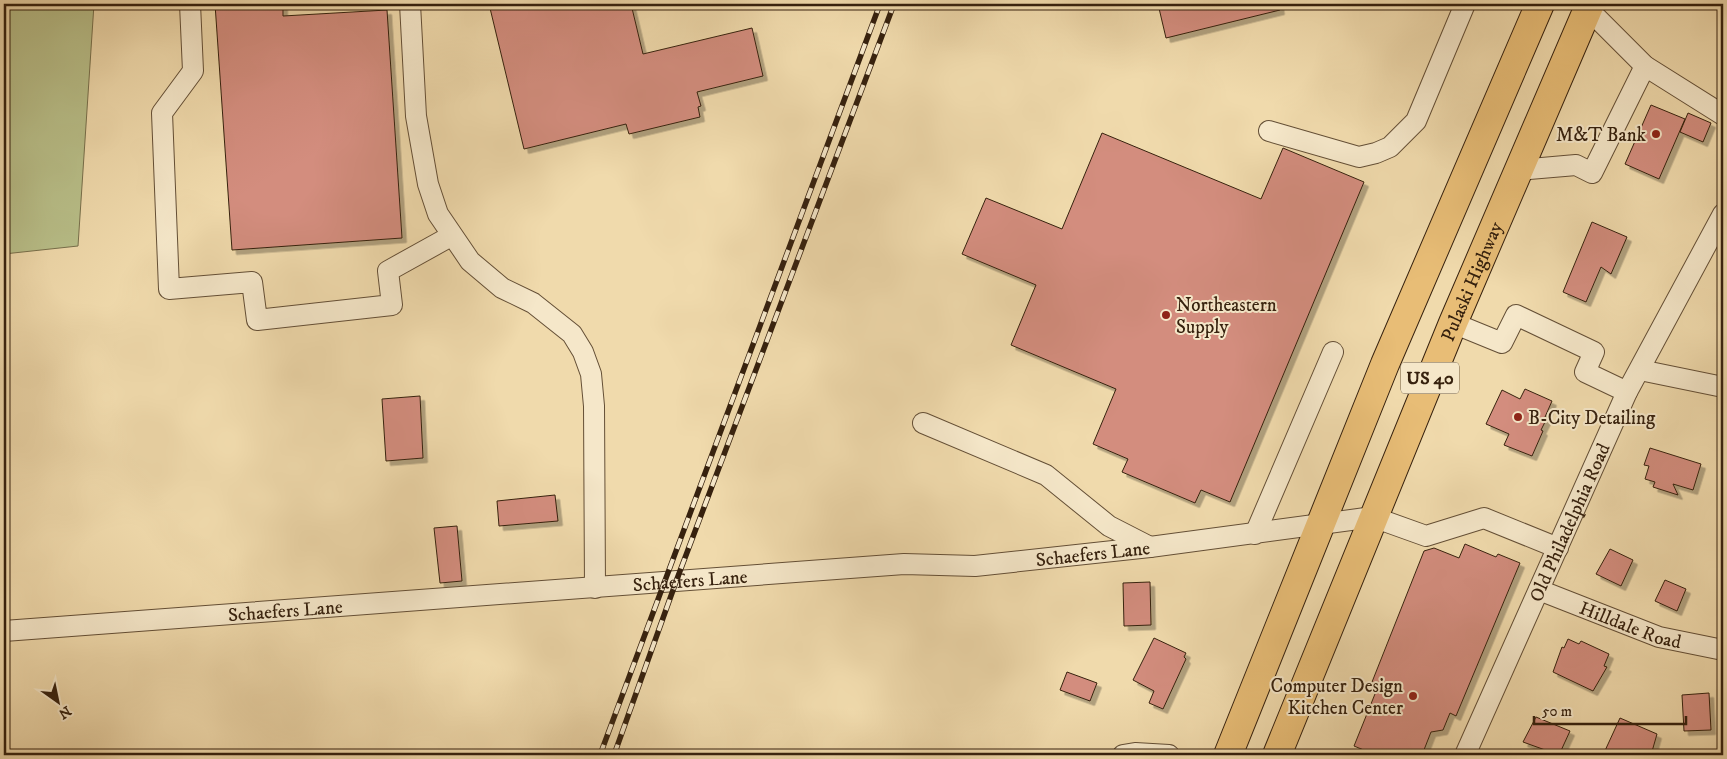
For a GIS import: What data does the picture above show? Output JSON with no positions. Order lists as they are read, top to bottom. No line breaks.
{"streets":{"highway":["Pulaski Highway","US 40"],"street":["Old Philadelphia Road","Schaefers Lane","Hilldale Road"]},"crossings":[["Pulaski Highway","Schaefers Lane"],["US 40","Schaefers Lane"],["Old Philadelphia Road","Hilldale Road"]],"places":["M&T Bank","Northeastern Supply","B-City Detailing","Computer Design Kitchen Center"],"scale_bar":"50 m","north":"bottom right"}
